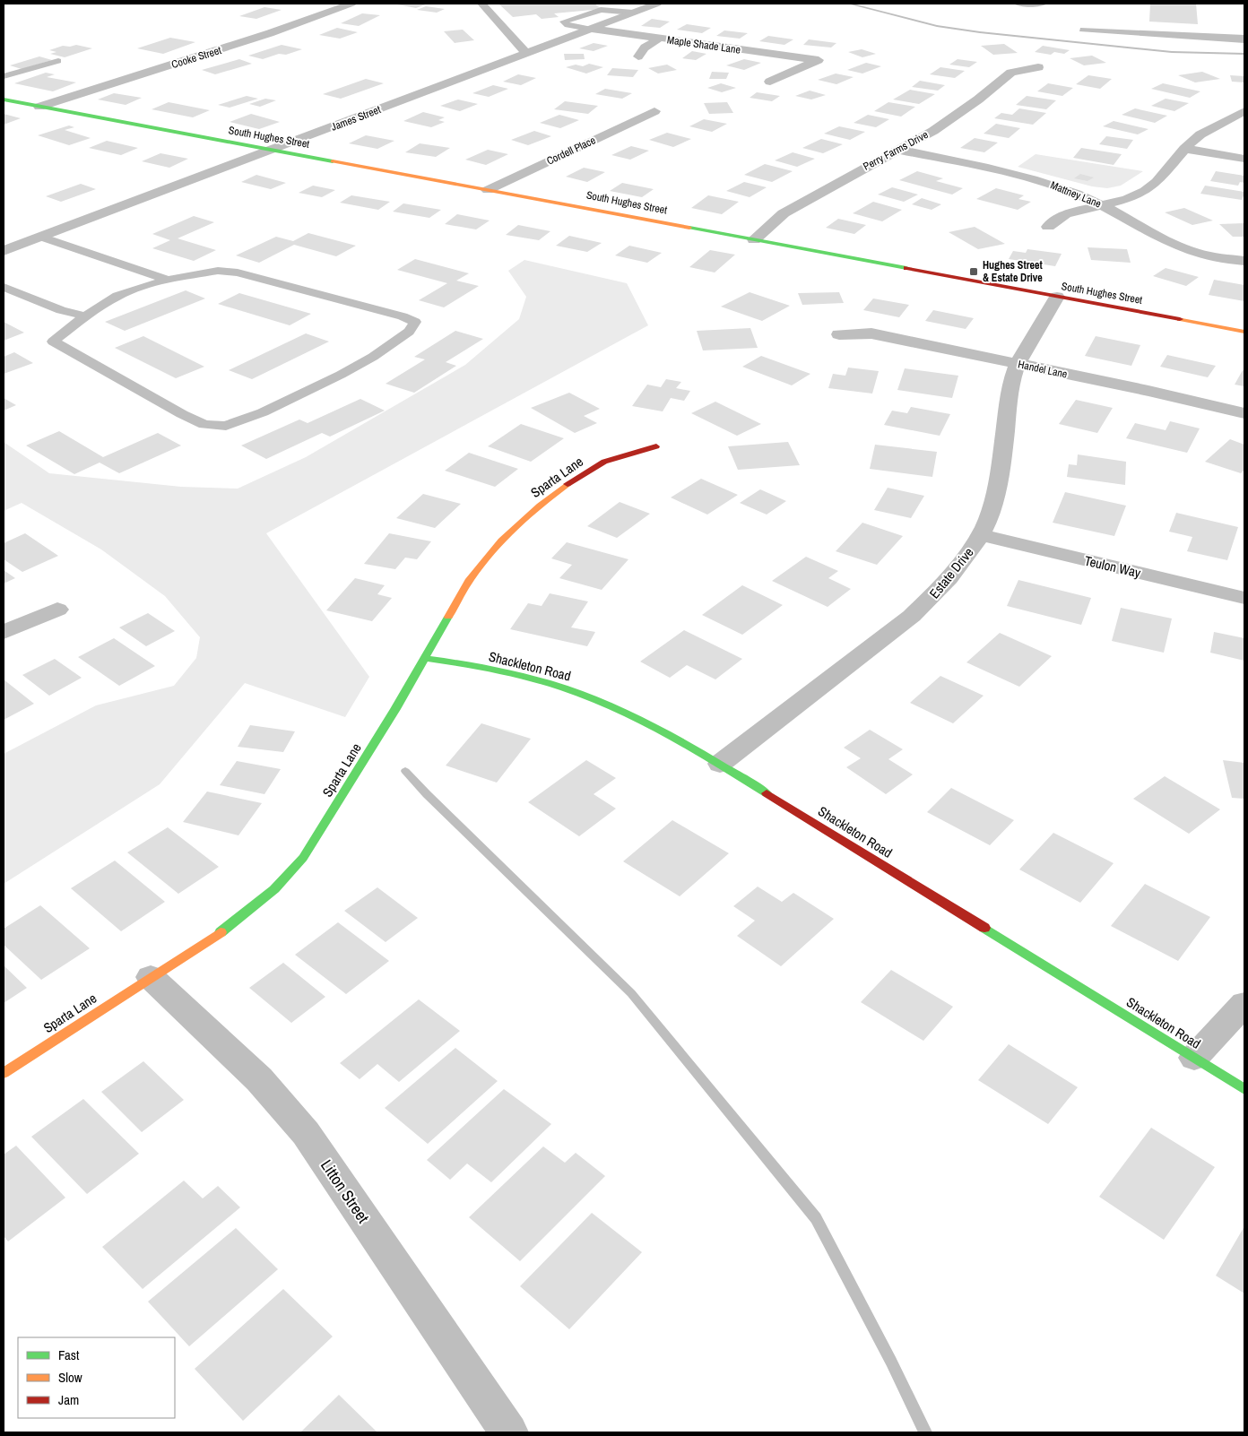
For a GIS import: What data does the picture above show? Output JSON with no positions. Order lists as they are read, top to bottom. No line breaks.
{"streets":{"street":["Maple Shade Lane","Cooke Street","James Street","South Hughes Street","Cordell Place","Perry Farms Drive","Mattney Lane","Handel Lane","Sparta Lane","Teulon Way","Estate Drive","Shackleton Road","Litton Street"]},"crossings":[["Maple Shade Lane","James Street"],["Cooke Street","South Hughes Street"],["James Street","South Hughes Street"],["South Hughes Street","Cordell Place"],["South Hughes Street","Perry Farms Drive"],["South Hughes Street","Estate Drive"],["Perry Farms Drive","Mattney Lane"],["Handel Lane","Estate Drive"],["Sparta Lane","Shackleton Road"],["Sparta Lane","Litton Street"],["Teulon Way","Estate Drive"],["Estate Drive","Shackleton Road"]],"places":{"transit":["Hughes Street & Estate Drive"]},"legend":["Fast","Slow","Jam"]}
